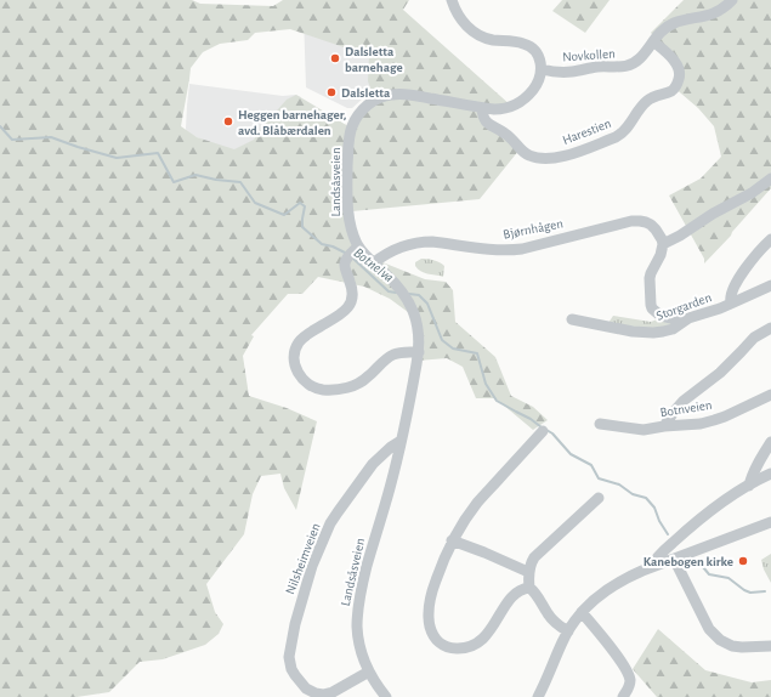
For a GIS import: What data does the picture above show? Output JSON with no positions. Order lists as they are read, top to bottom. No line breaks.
{"streets":{"street":["Novkollen","Harestien","Landsåsveien","Bjørnhågen","Storgarden","Botnveien","Nilsheimveien"]},"crossings":[["Novkollen","Harestien"],["Novkollen","Landsåsveien"],["Harestien","Landsåsveien"],["Landsåsveien","Bjørnhågen"],["Landsåsveien","Nilsheimveien"]],"water":["Botnelva"],"places":["Dalsletta barnehage","Dalsletta","Heggen barnehager, avd. Blåbærdalen","Kanebogen kirke"]}
